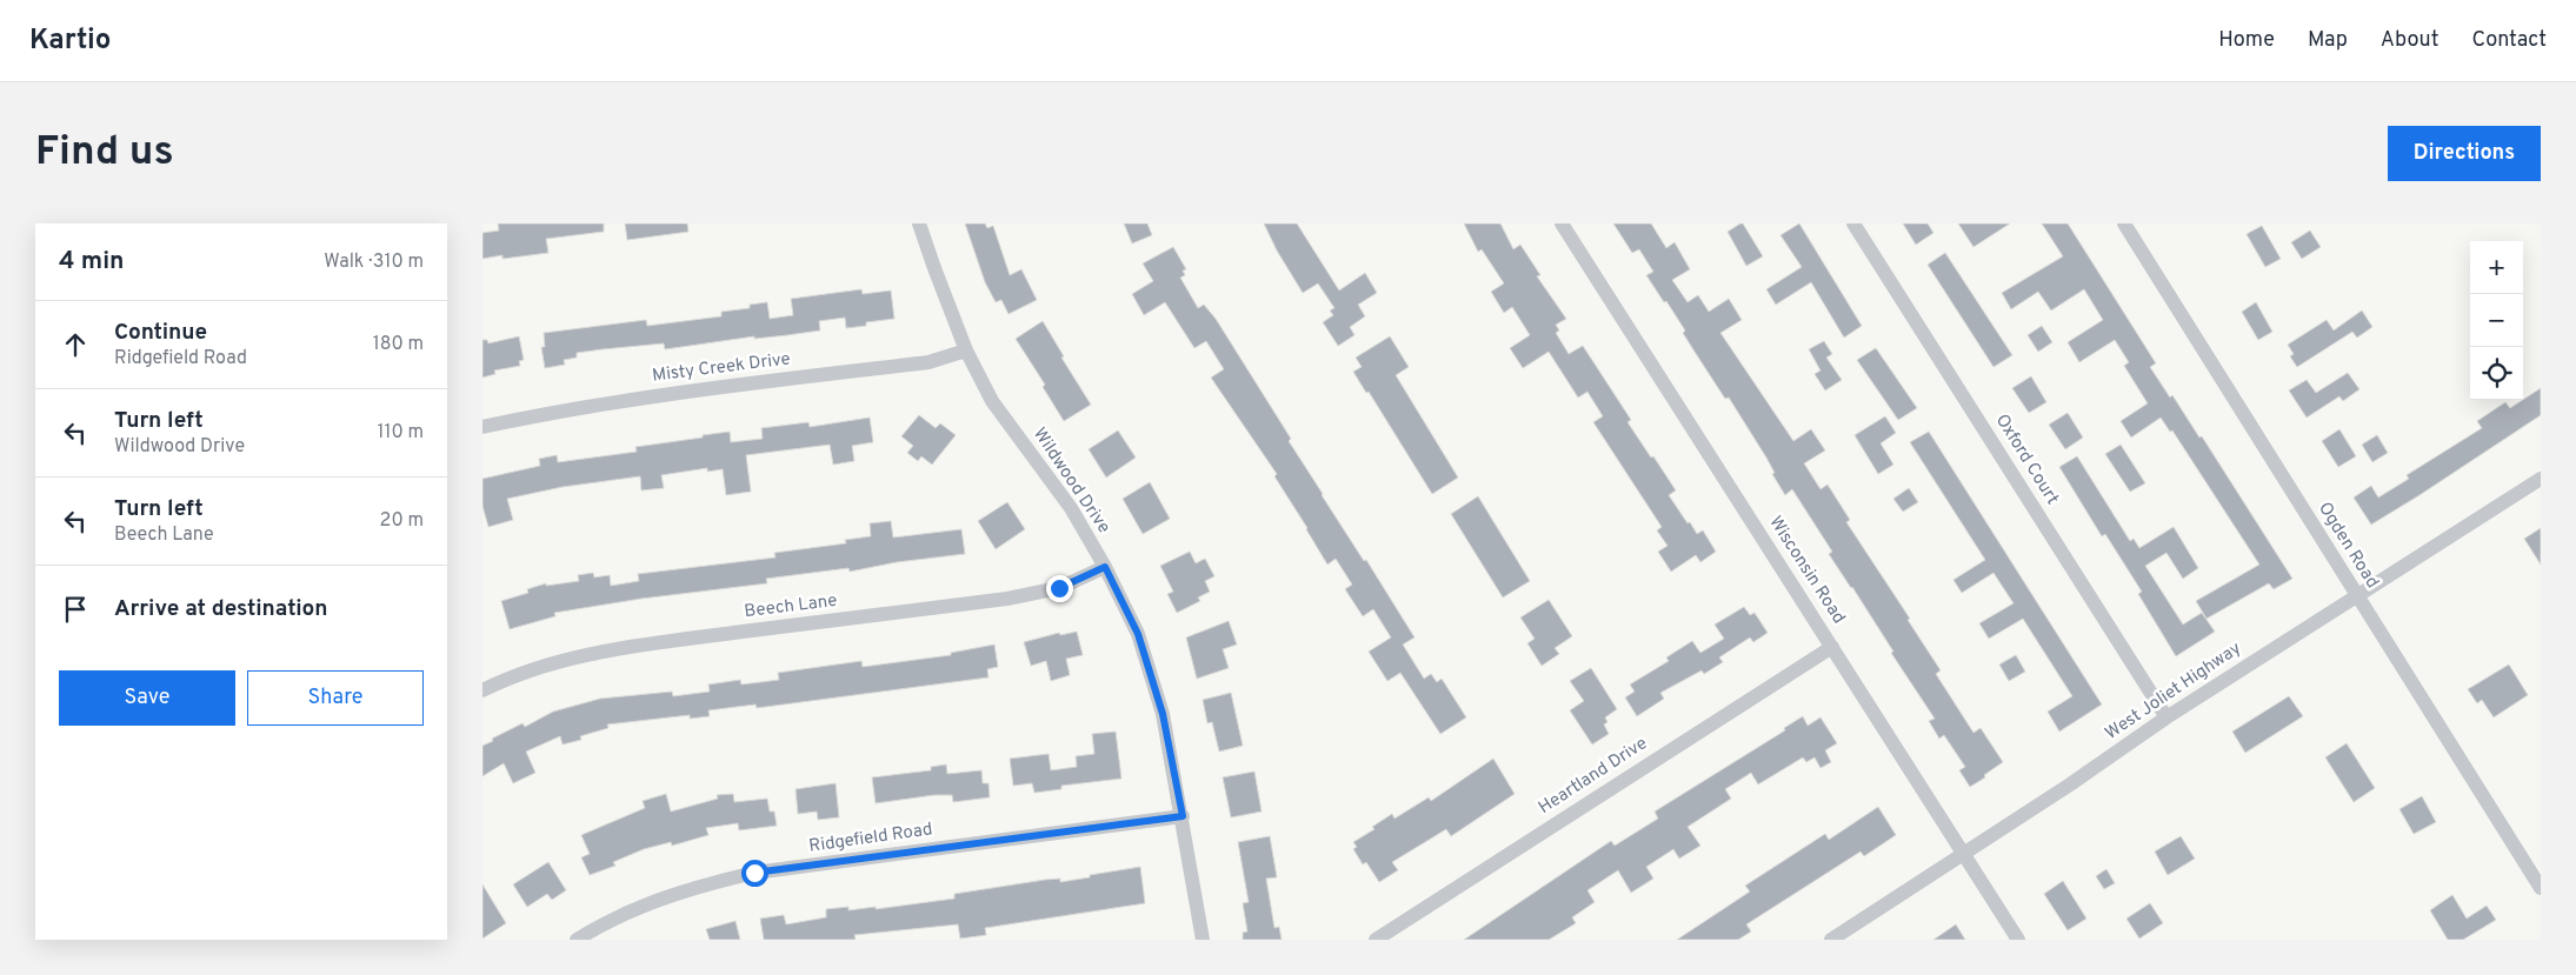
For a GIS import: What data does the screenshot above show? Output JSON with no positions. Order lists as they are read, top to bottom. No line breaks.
{"streets":{"street":["Misty Creek Drive","Oxford Court","Wildwood Drive","Ogden Road","Wisconsin Road","Beech Lane","West Joliet Highway","Heartland Drive","Ridgefield Road"]},"crossings":[["Misty Creek Drive","Wildwood Drive"],["Oxford Court","West Joliet Highway"],["Wildwood Drive","Beech Lane"],["Wildwood Drive","Ridgefield Road"],["Ogden Road","West Joliet Highway"],["Wisconsin Road","West Joliet Highway"],["Wisconsin Road","Heartland Drive"]],"page":{"header":"Kartio","nav":["Home","Map","About","Contact"],"buttons":["Directions",["Save","Share"]],"title":"Find us","heading":["4 min","Walk · 310 m"],"map_buttons":["+","−"],"list":[["Continue","Ridgefield Road","180 m"],["Turn left","Wildwood Drive","110 m"],["Turn left","Beech Lane","20 m"],"Arrive at destination"]}}
